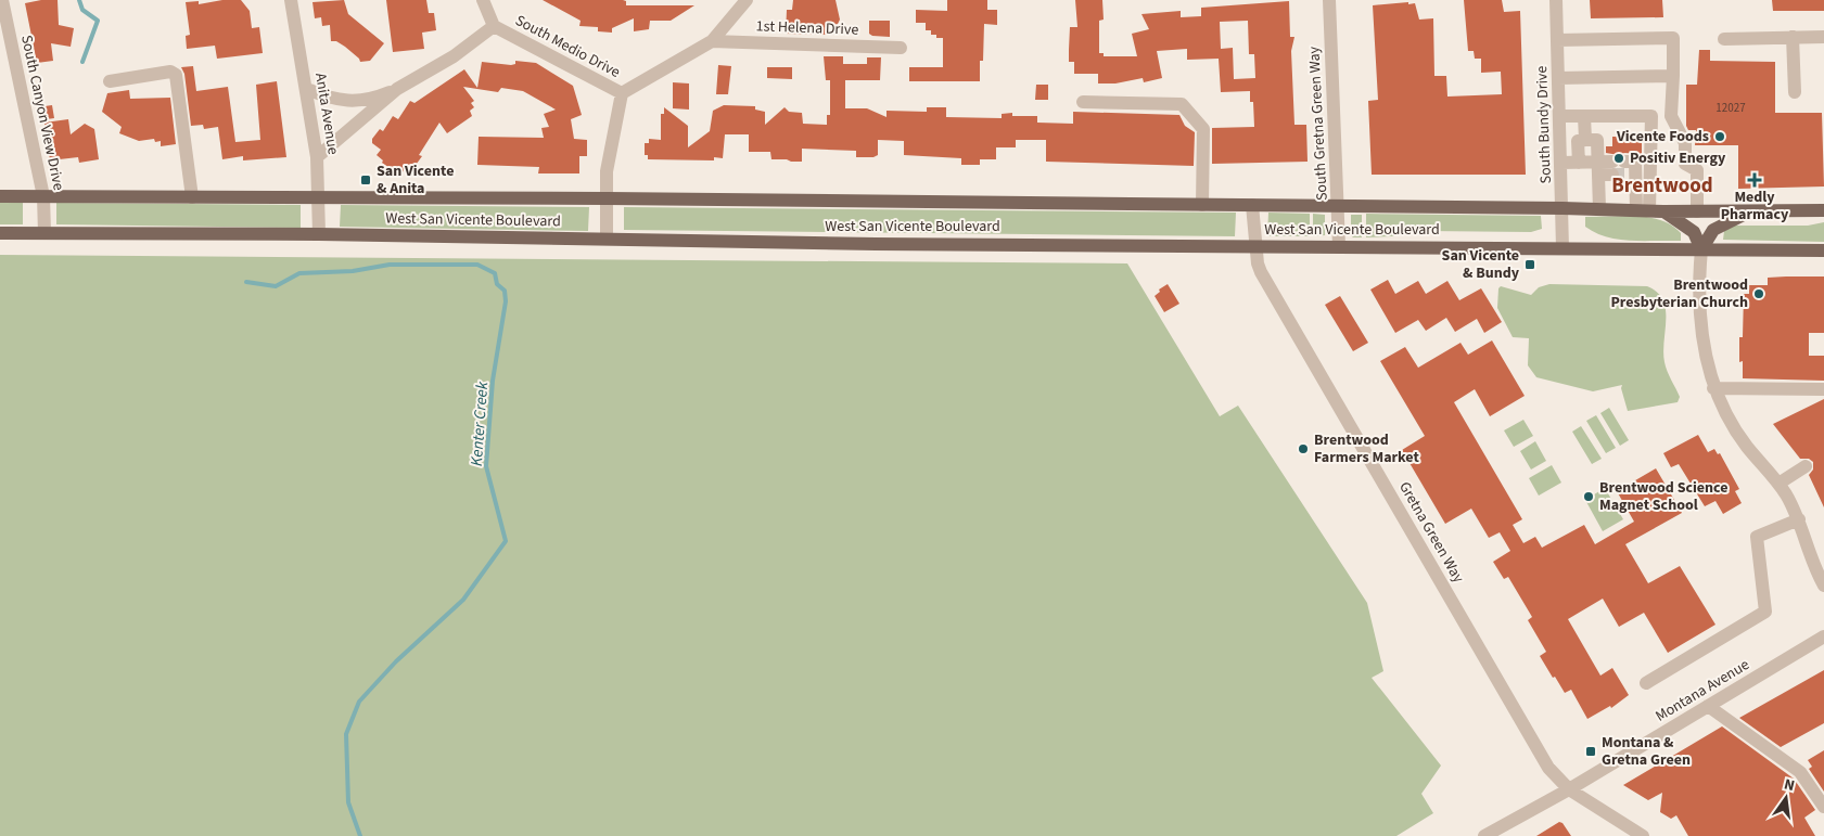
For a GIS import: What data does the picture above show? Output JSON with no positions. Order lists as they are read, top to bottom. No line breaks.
{"streets":{"main road":["West San Vicente Boulevard"],"street":["1st Helena Drive","South Medio Drive","South Canyon View Drive","Anita Avenue","South Gretna Green Way","South Bundy Drive","Gretna Green Way","Montana Avenue"]},"crossings":[["South Canyon View Drive","West San Vicente Boulevard"],["Anita Avenue","West San Vicente Boulevard"],["South Gretna Green Way","West San Vicente Boulevard"],["South Bundy Drive","West San Vicente Boulevard"],["West San Vicente Boulevard","Gretna Green Way"],["Gretna Green Way","Montana Avenue"]],"districts":["Brentwood"],"water":["Kenter Creek"],"places":{"other":["Vicente Foods","Positiv Energy","Brentwood Presbyterian Church","Brentwood Farmers Market","Brentwood Science Magnet School"],"transit":["San Vicente & Anita","San Vicente & Bundy","Montana & Gretna Green"],"health":["Medly Pharmacy"]},"house_numbers":["12027"],"north":"top"}
